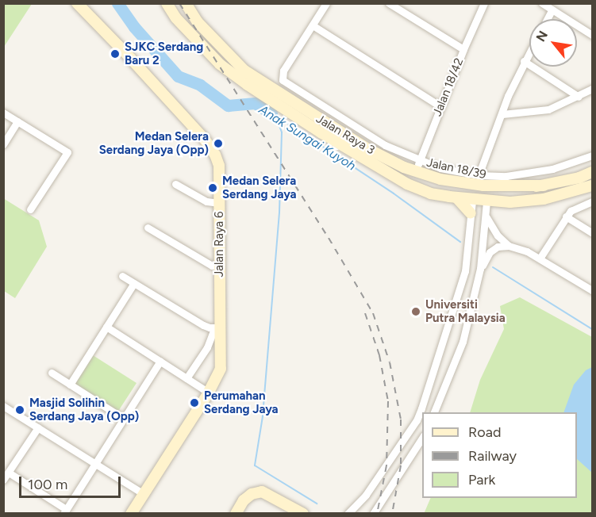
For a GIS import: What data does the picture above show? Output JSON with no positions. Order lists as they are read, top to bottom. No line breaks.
{"streets":{"street":["Jalan 18/42","Jalan Raya 3","Jalan 18/39","Jalan Raya 6"]},"crossings":[["Jalan 18/42","Jalan Raya 3"],["Jalan 18/42","Jalan 18/39"]],"water":["Anak Sungai Kuyoh"],"places":["SJKC Serdang Baru 2","Medan Selera Serdang Jaya (Opp)","Medan Selera Serdang Jaya","Universiti Putra Malaysia","Perumahan Serdang Jaya","Masjid Solihin Serdang Jaya (Opp)"],"legend":["Road","Railway","Park"],"scale_bar":"100 m","north":"top left"}
